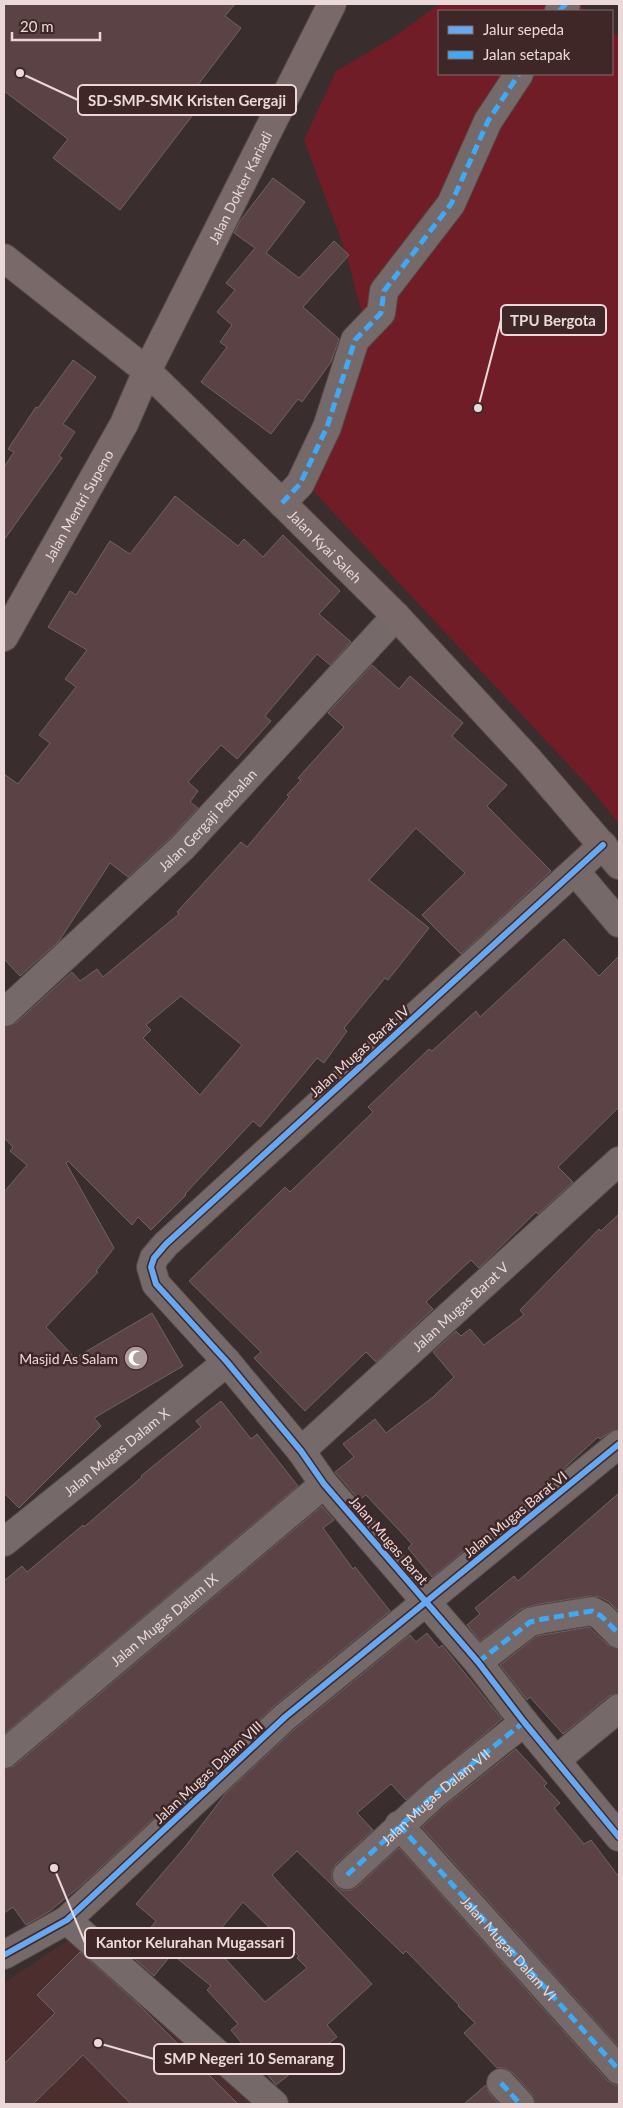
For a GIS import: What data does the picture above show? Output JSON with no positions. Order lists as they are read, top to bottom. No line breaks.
{"streets":{"main road":["Jalan Dokter Kariadi","Jalan Mentri Supeno","Jalan Kyai Saleh"],"street":["Jalan Gergaji Perbalan","Jalan Mugas Barat IV","Jalan Mugas Barat V","Jalan Mugas Dalam X","Jalan Mugas Barat VI","Jalan Mugas Barat","Jalan Mugas Dalam IX","Jalan Mugas Dalam VIII","Jalan Mugas Dalam VII","Jalan Mugas Dalam VI"]},"crossings":[["Jalan Dokter Kariadi","Jalan Mentri Supeno"],["Jalan Dokter Kariadi","Jalan Kyai Saleh"],["Jalan Mentri Supeno","Jalan Kyai Saleh"],["Jalan Kyai Saleh","Jalan Gergaji Perbalan"],["Jalan Kyai Saleh","Jalan Mugas Barat IV"],["Jalan Mugas Barat IV","Jalan Mugas Barat"],["Jalan Mugas Barat V","Jalan Mugas Barat"],["Jalan Mugas Dalam X","Jalan Mugas Barat"],["Jalan Mugas Barat VI","Jalan Mugas Barat"],["Jalan Mugas Barat VI","Jalan Mugas Dalam VIII"],["Jalan Mugas Barat","Jalan Mugas Dalam IX"],["Jalan Mugas Barat","Jalan Mugas Dalam VIII"],["Jalan Mugas Barat","Jalan Mugas Dalam VII"],["Jalan Mugas Dalam VII","Jalan Mugas Dalam VI"]],"places":{"other":["SD-SMP-SMK Kristen Gergaji","TPU Bergota","Kantor Kelurahan Mugassari","SMP Negeri 10 Semarang"],"mosque":["Masjid As Salam"]},"legend":["Jalur sepeda","Jalan setapak"],"scale_bar":"20 m"}
